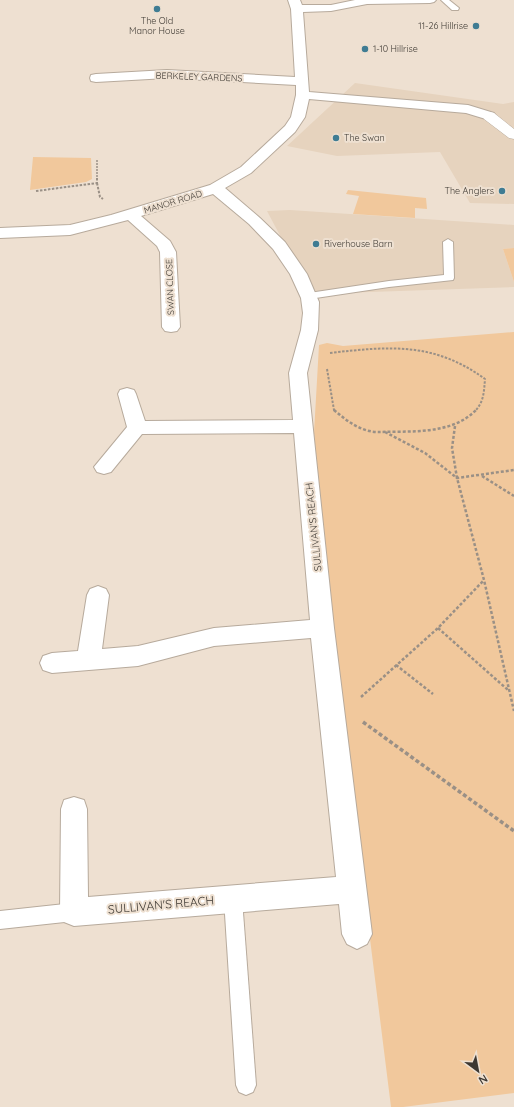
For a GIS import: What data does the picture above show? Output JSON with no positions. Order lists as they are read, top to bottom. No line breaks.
{"streets":{"street":["BERKELEY GARDENS","MANOR ROAD","SWAN CLOSE","SULLIVAN'S REACH"]},"crossings":[["BERKELEY GARDENS","MANOR ROAD"],["MANOR ROAD","SWAN CLOSE"],["MANOR ROAD","SULLIVAN'S REACH"]],"places":["The Old Manor House","11-26 Hillrise","1-10 Hillrise","The Swan","The Anglers","Riverhouse Barn"],"north":"bottom right"}
